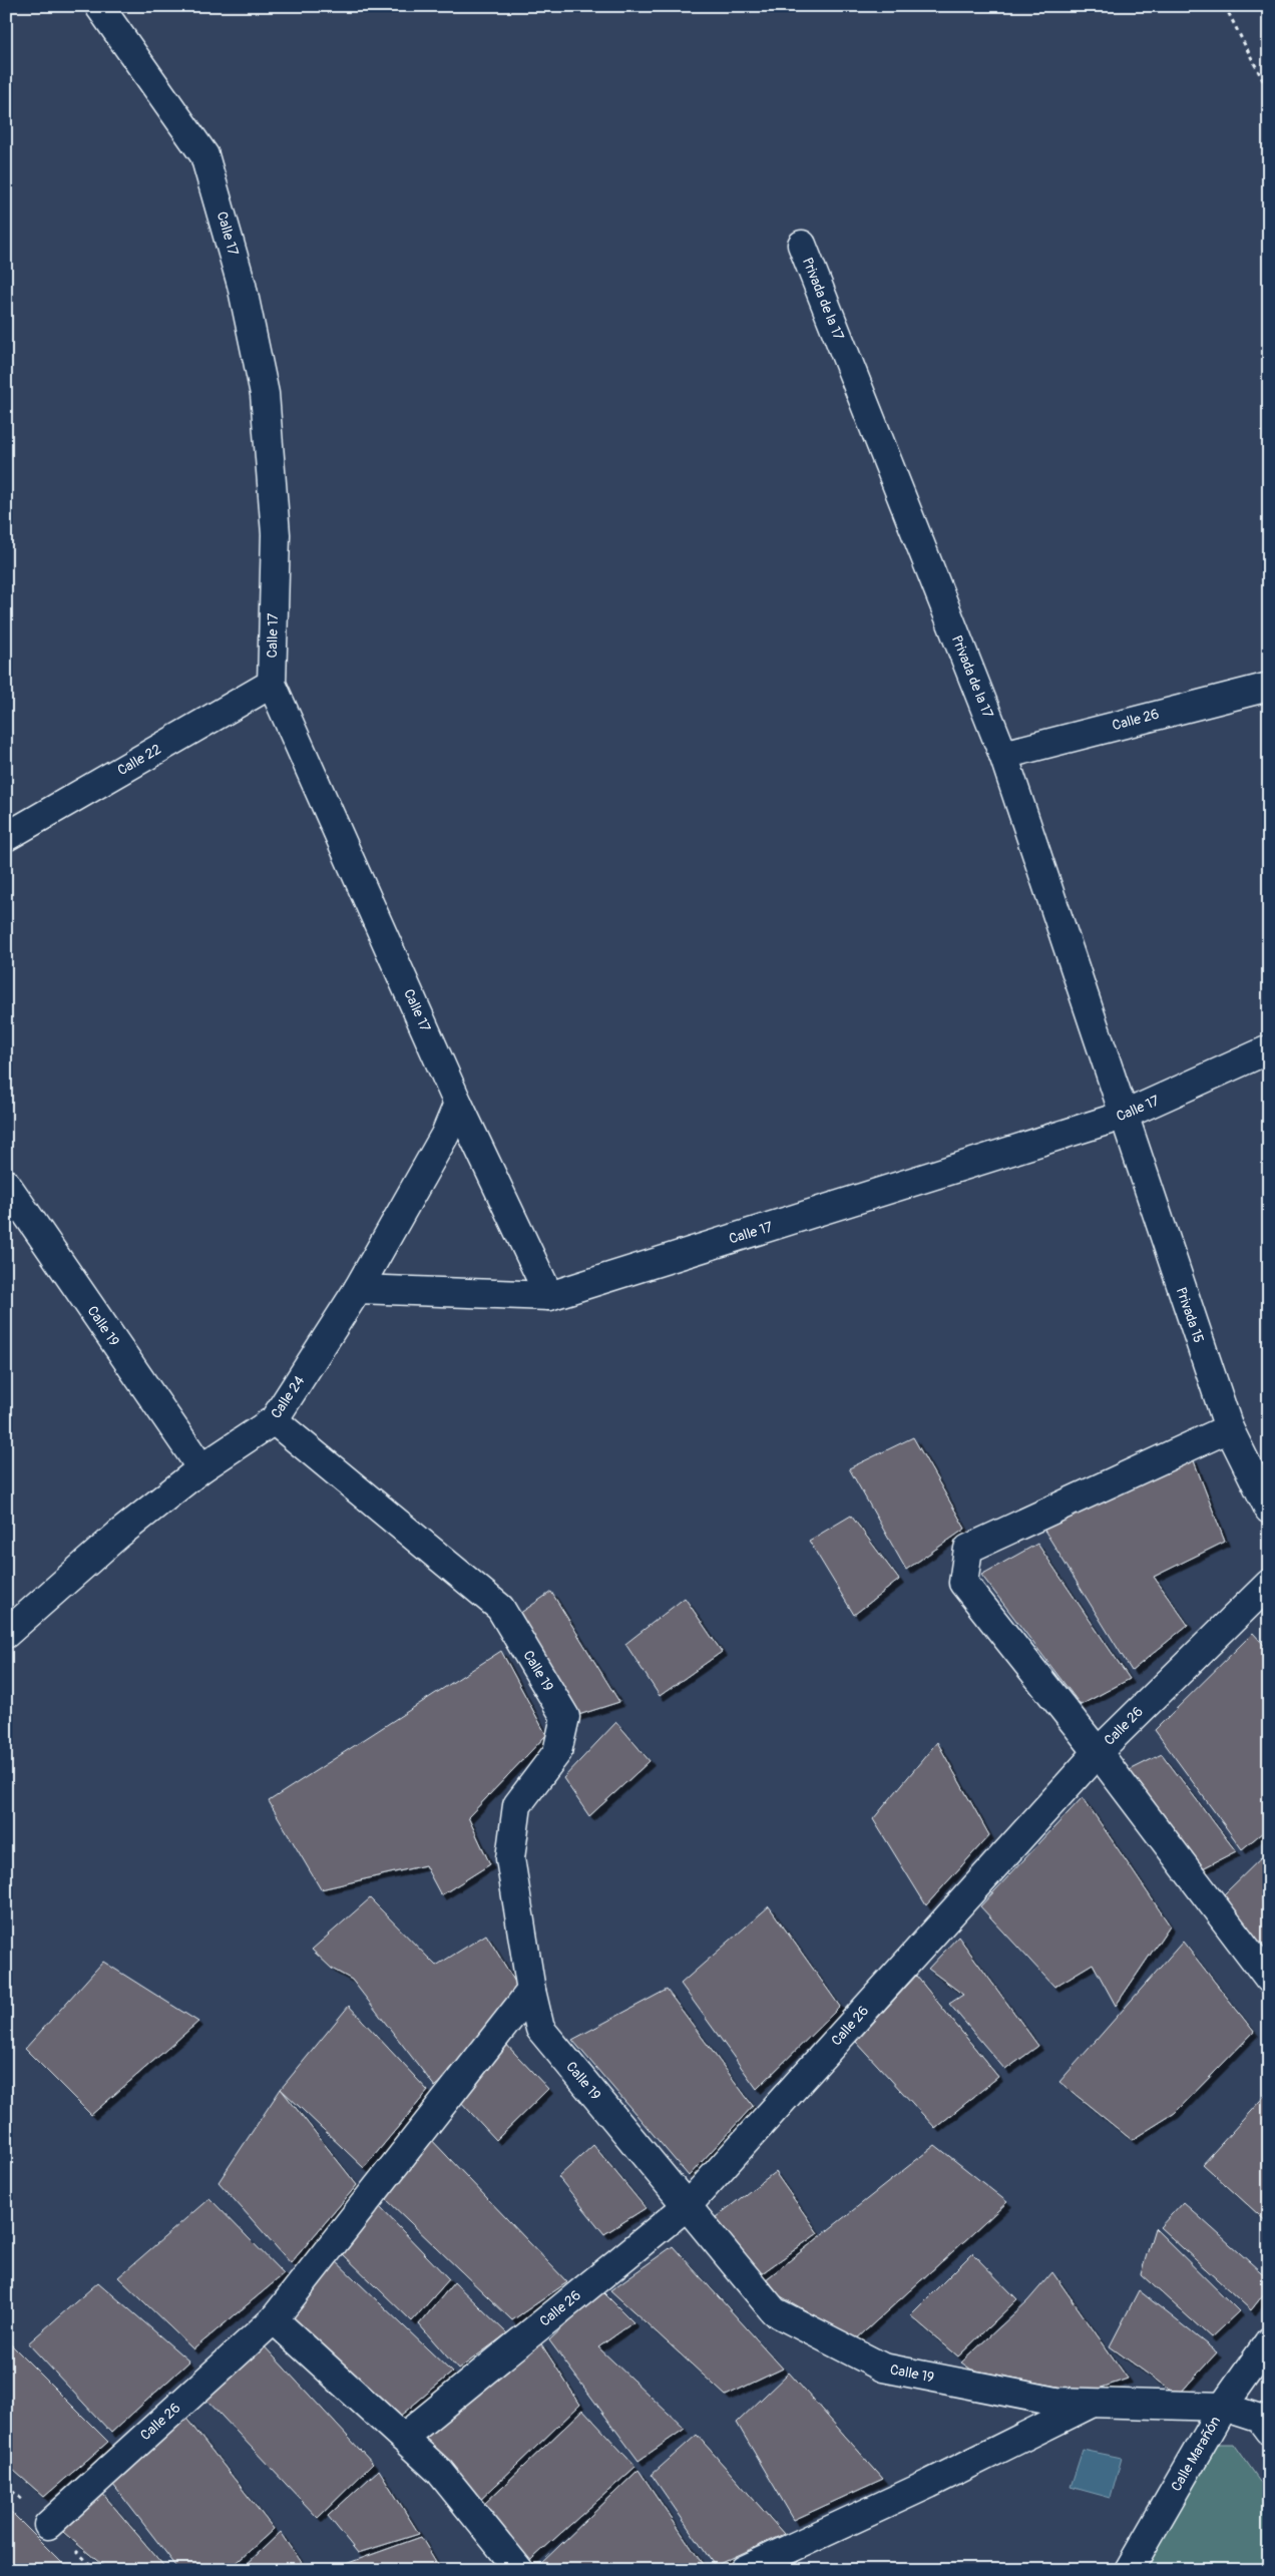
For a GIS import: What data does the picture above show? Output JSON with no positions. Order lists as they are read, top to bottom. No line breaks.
{"streets":{"street":["Calle 17","Privada de la 17","Calle 26","Calle 22","Privada 15","Calle 19","Calle 24","Calle Marañón"]},"crossings":[["Calle 17","Privada de la 17"],["Calle 17","Calle 22"],["Calle 17","Privada 15"],["Calle 17","Calle 24"],["Privada de la 17","Calle 26"],["Privada de la 17","Privada 15"],["Calle 26","Calle 19"],["Calle 19","Calle 24"],["Calle 19","Calle Marañón"]]}
